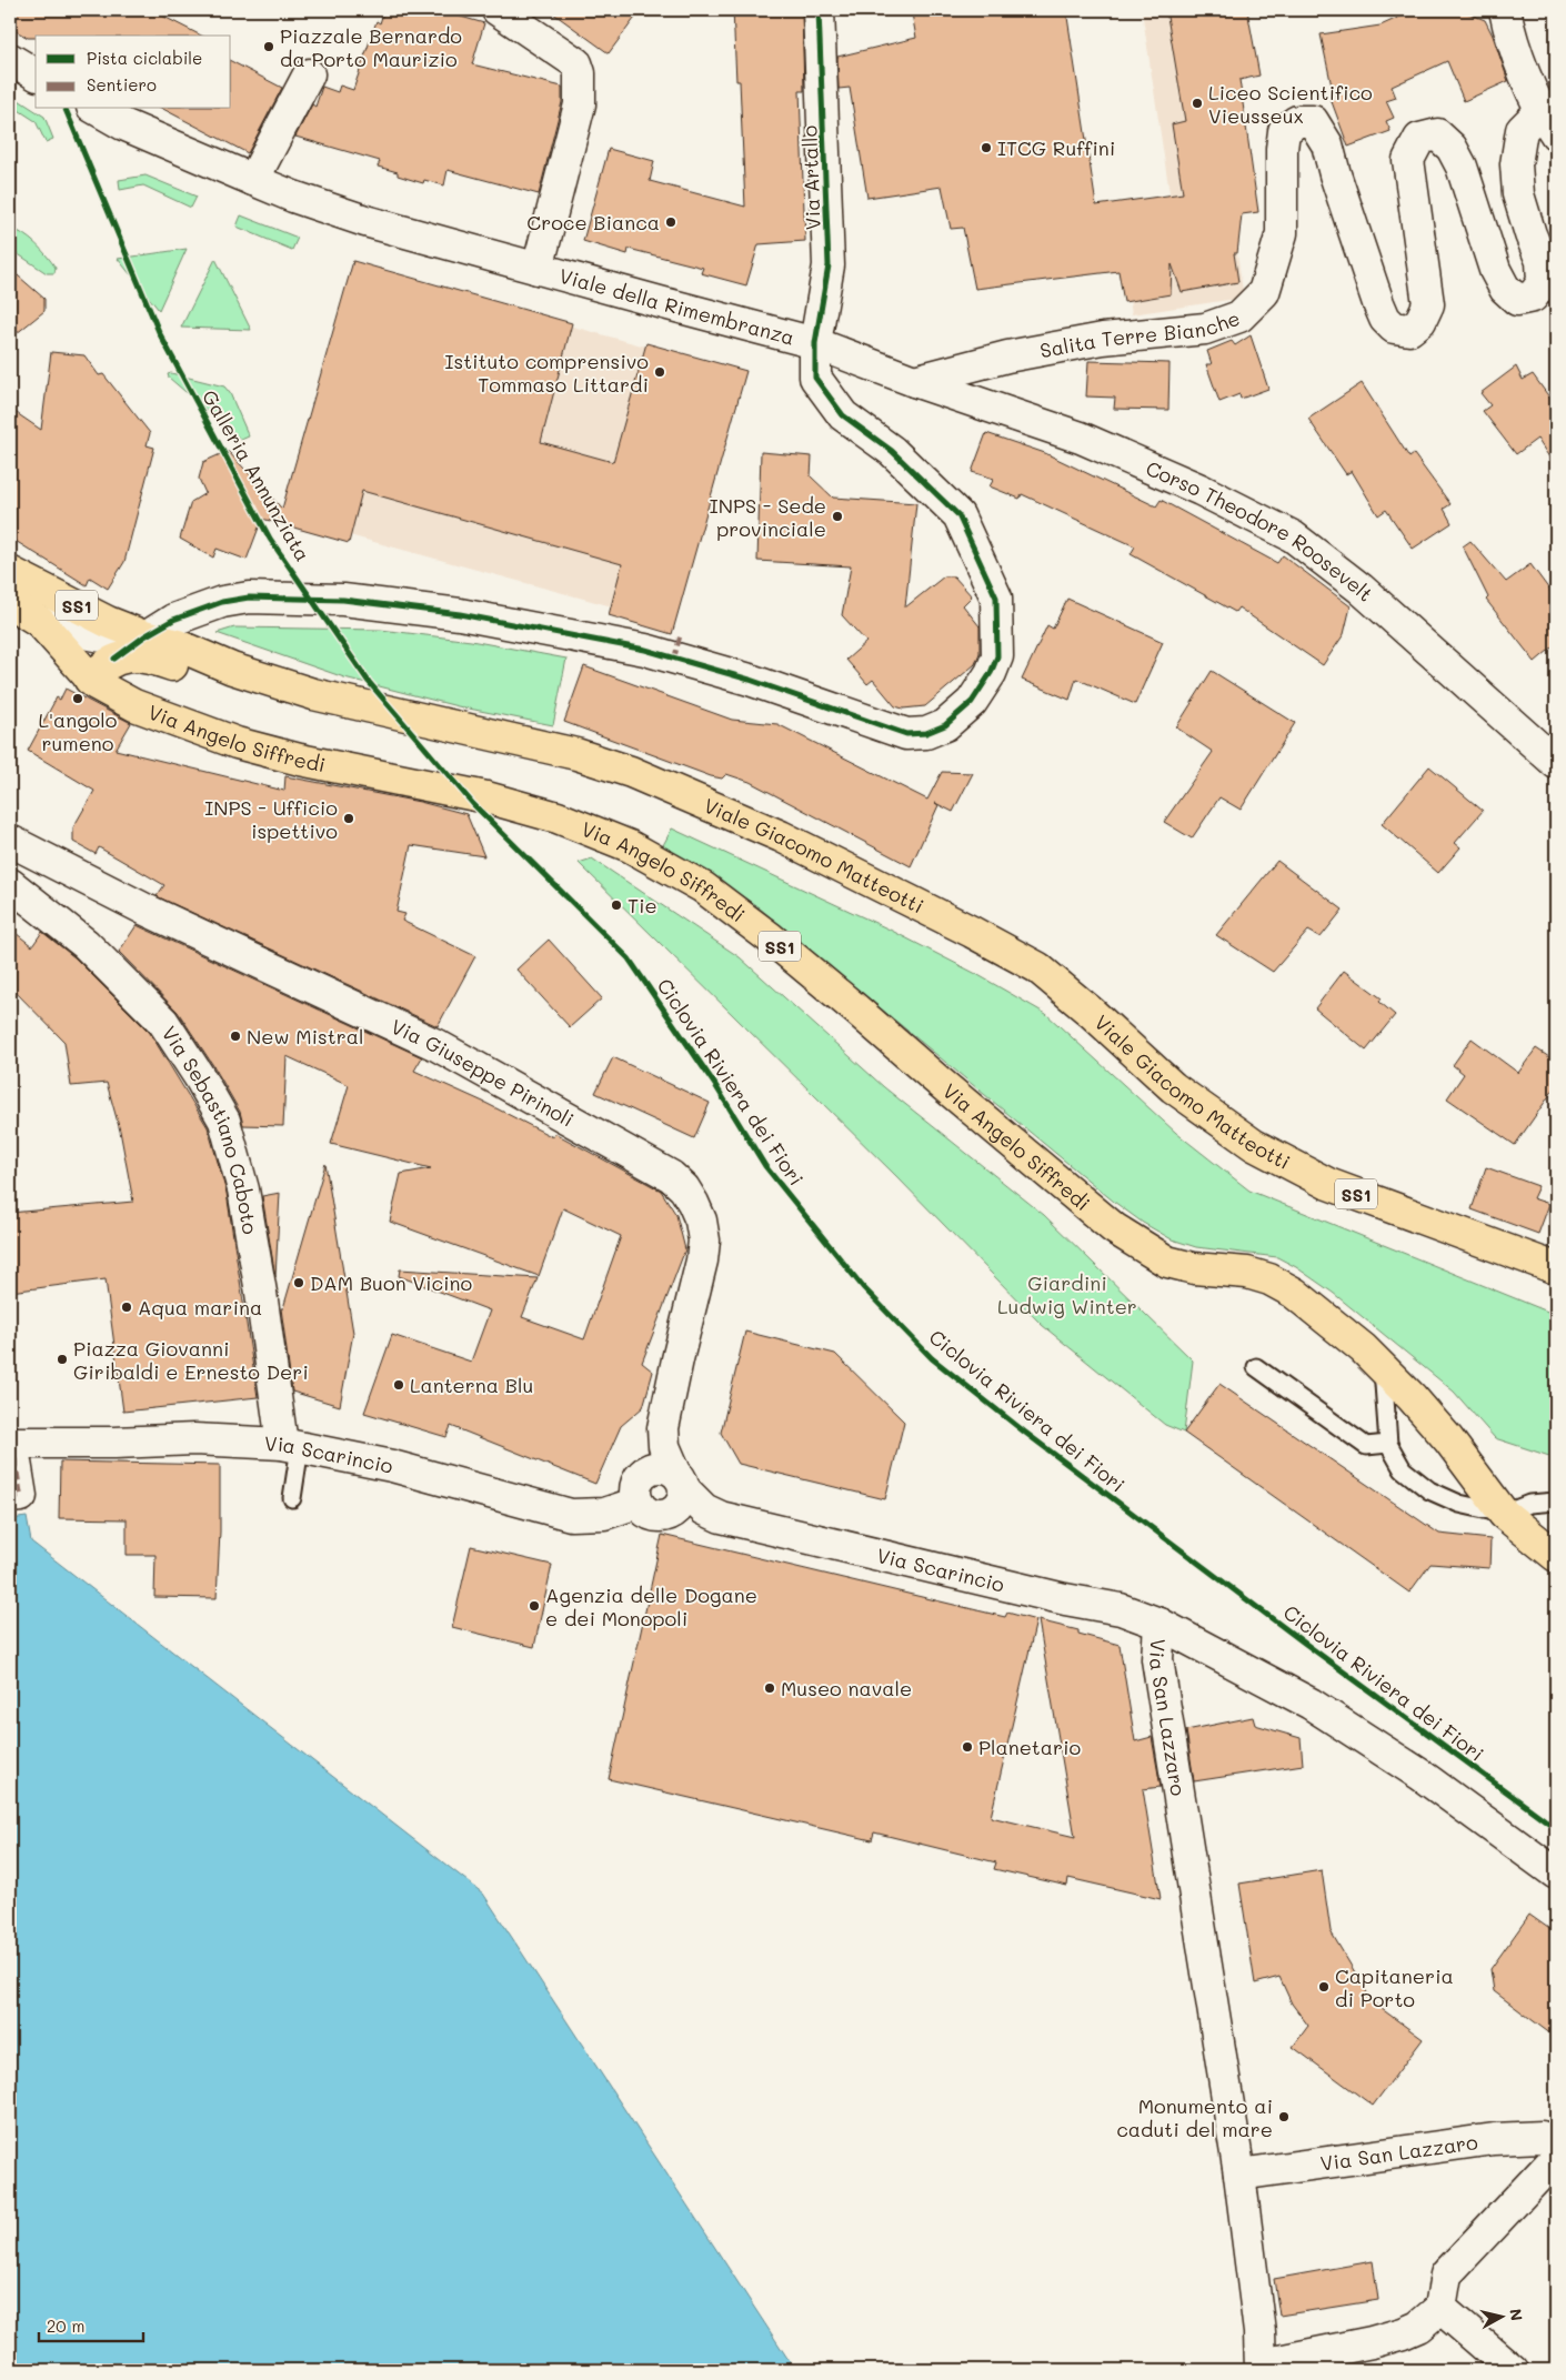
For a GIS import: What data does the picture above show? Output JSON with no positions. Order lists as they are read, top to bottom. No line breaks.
{"streets":{"main road":["SS1","Via Angelo Siffredi","Viale Giacomo Matteotti"],"street":["Via Artallo","Viale della Rimembranza","Salita Terre Bianche","Corso Theodore Roosevelt","Via Giuseppe Pirinoli","Via Sebastiano Caboto","Via Scarincio","Via San Lazzaro"],"cycle path":["Galleria Annunziata"]},"crossings":[["Via Artallo","Viale della Rimembranza"],["Via Artallo","Corso Theodore Roosevelt"],["Viale della Rimembranza","Corso Theodore Roosevelt"],["Viale della Rimembranza","Viale Giacomo Matteotti"],["Salita Terre Bianche","Corso Theodore Roosevelt"],["SS1","Via Angelo Siffredi"],["Via Giuseppe Pirinoli","Via Scarincio"],["Via Sebastiano Caboto","Via Scarincio"],["Via Scarincio","Via San Lazzaro"]],"parks":["Giardini Ludwig Winter"],"places":["Piazzale Bernardo da Porto Maurizio","Liceo Scientifico Vieusseux","ITCG Ruffini","Croce Bianca","Istituto comprensivo Tommaso Littardi","INPS - Sede provinciale","L'angolo rumeno","INPS - Ufficio ispettivo","Tie","New Mistral","DAM Buon Vicino","Aqua marina","Piazza Giovanni Giribaldi e Ernesto Deri","Lanterna Blu","Agenzia delle Dogane e dei Monopoli","Museo navale","Planetario","Capitaneria di Porto","Monumento ai caduti del mare"],"legend":["Pista ciclabile","Sentiero"],"scale_bar":"20 m","north":"right"}
